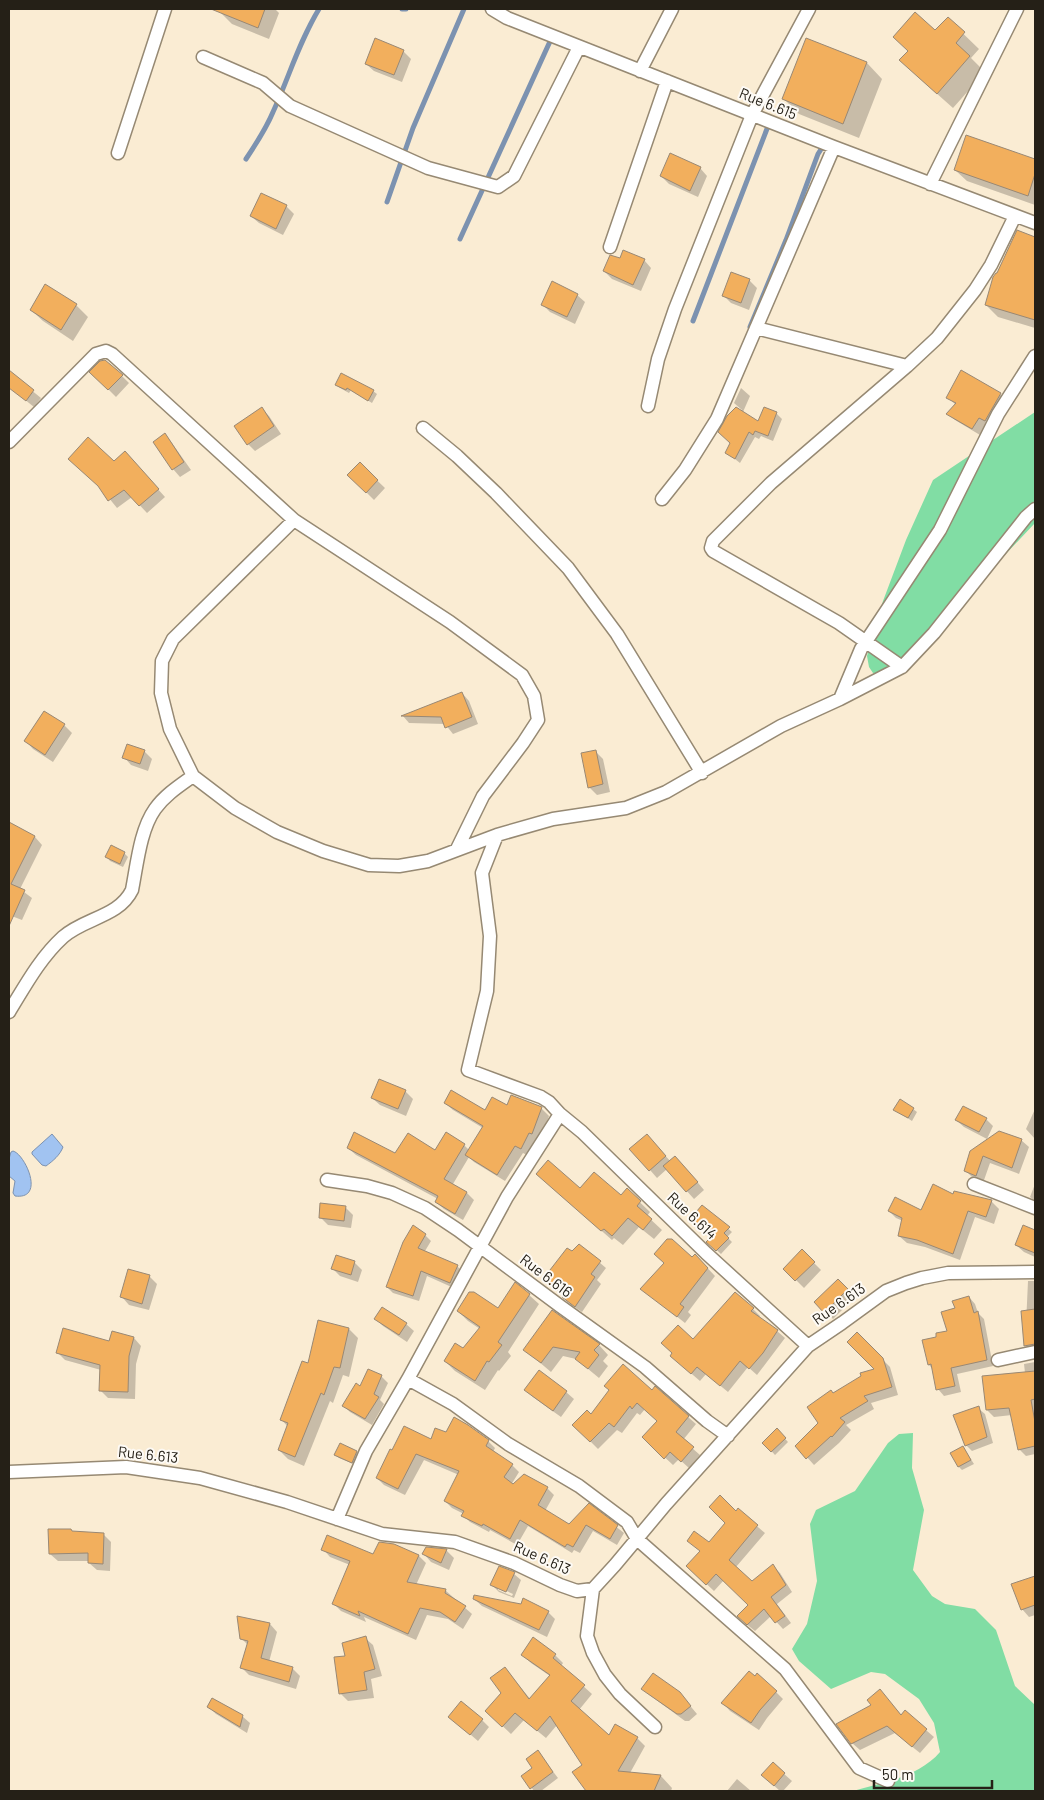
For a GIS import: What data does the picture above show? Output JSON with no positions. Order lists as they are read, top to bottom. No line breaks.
{"streets":{"street":["Rue 6.615","Rue 6.614","Rue 6.616","Rue 6.613"]},"crossings":[["Rue 6.614","Rue 6.613"],["Rue 6.616","Rue 6.613"]],"scale_bar":"50 m"}
